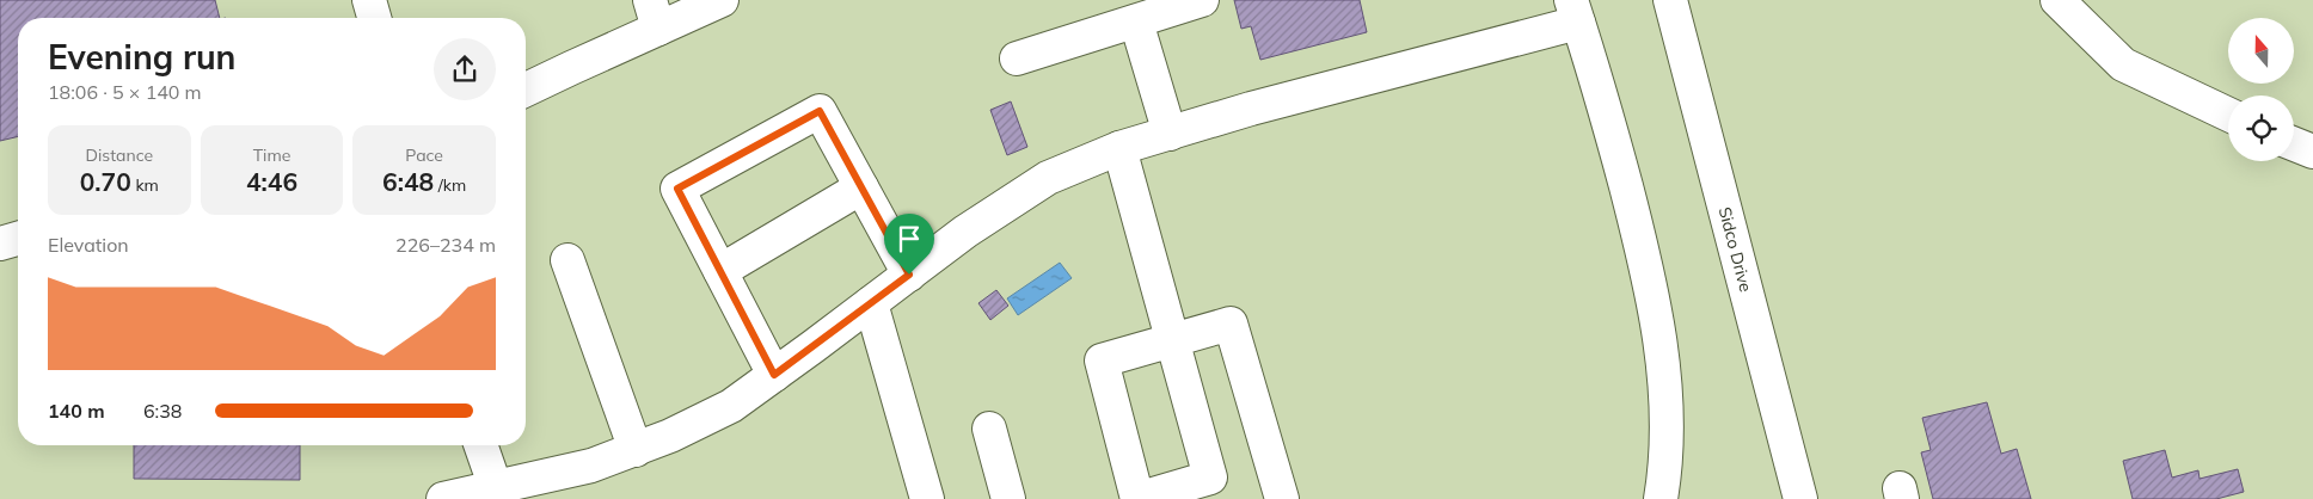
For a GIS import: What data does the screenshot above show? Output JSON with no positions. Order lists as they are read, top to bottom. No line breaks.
{"streets":{"street":["Sidco Drive"]},"north":"top","page":{"heading":["Evening run","18:06 · 5 × 140 m"],"stats":[["Distance","0.70 km"],["Time","4:46"],["Pace","6:48 /km"]],"chart":["Elevation","226–234 m"],"list":[{"name":"140 m","note":"6:38"}]}}
